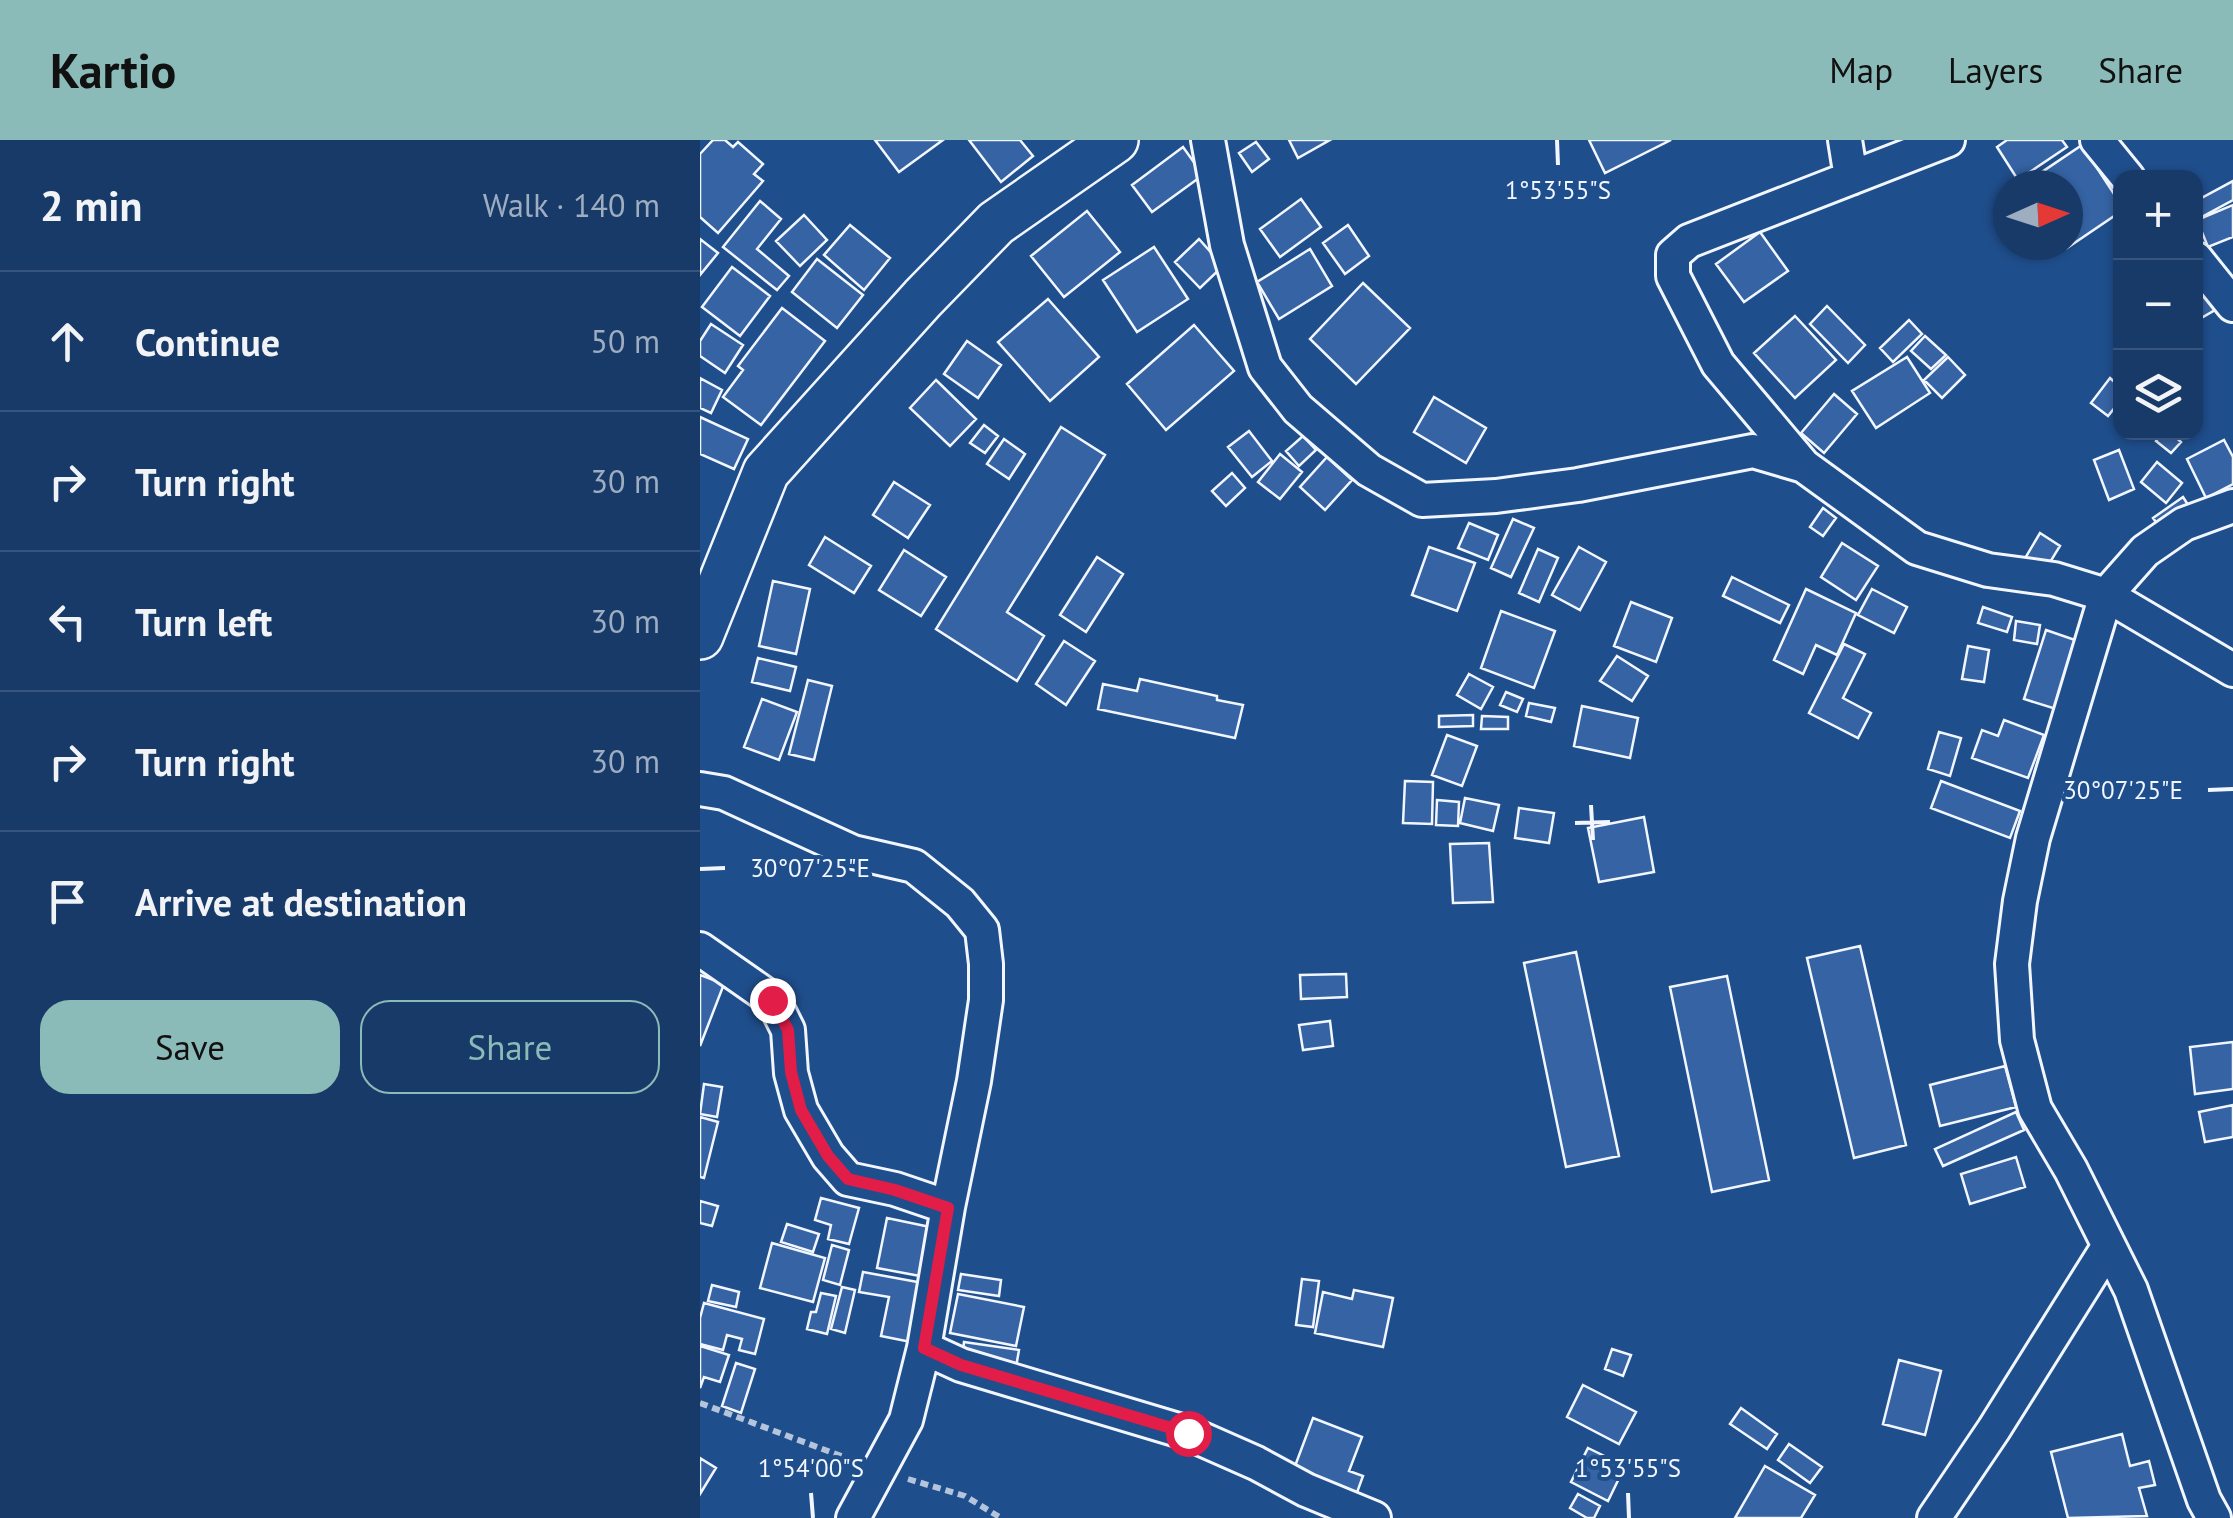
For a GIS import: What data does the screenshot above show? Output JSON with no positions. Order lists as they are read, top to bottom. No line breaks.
{"north":"right","page":{"header":"Kartio","nav":["Map","Layers","Share"],"heading":["2 min","Walk · 140 m"],"map_buttons":["+","−"],"list":[["Continue","50 m"],["Turn right","30 m"],["Turn left","30 m"],["Turn right","30 m"],"Arrive at destination"],"buttons":["Save","Share"]},"coordinates":["1°53'55\"S","30°07'25\"E","1°54'00\"S"]}
